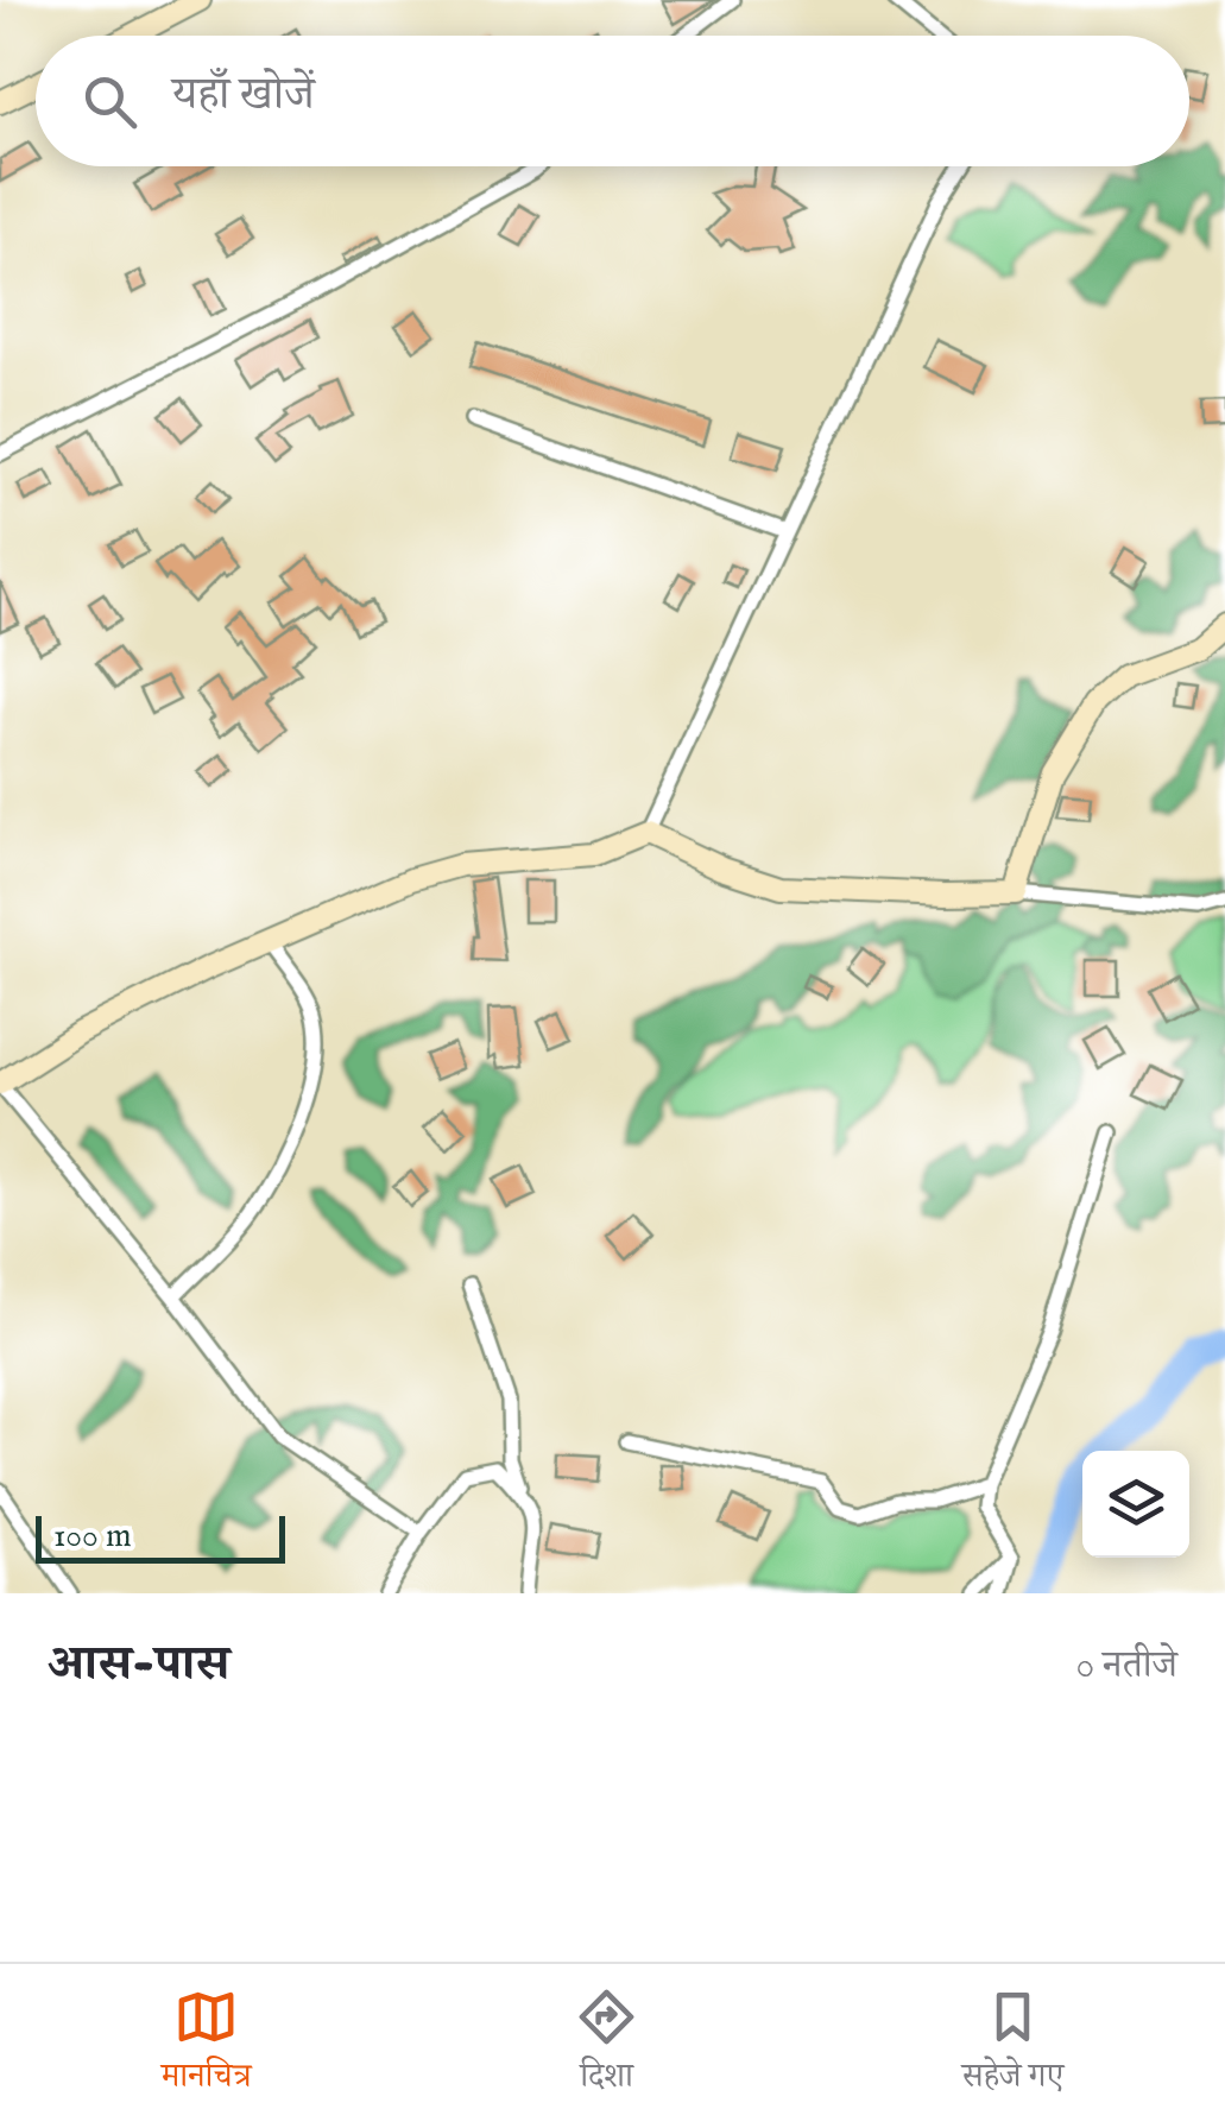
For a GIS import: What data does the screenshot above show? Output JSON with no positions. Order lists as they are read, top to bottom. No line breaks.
{"scale_bar":"100 m","page":{"search":"यहाँ खोजें","scale":"100 m","heading":["आस-पास","0 नतीजे"],"nav":["मानचित्र","दिशा","सहेजे गए"]}}
